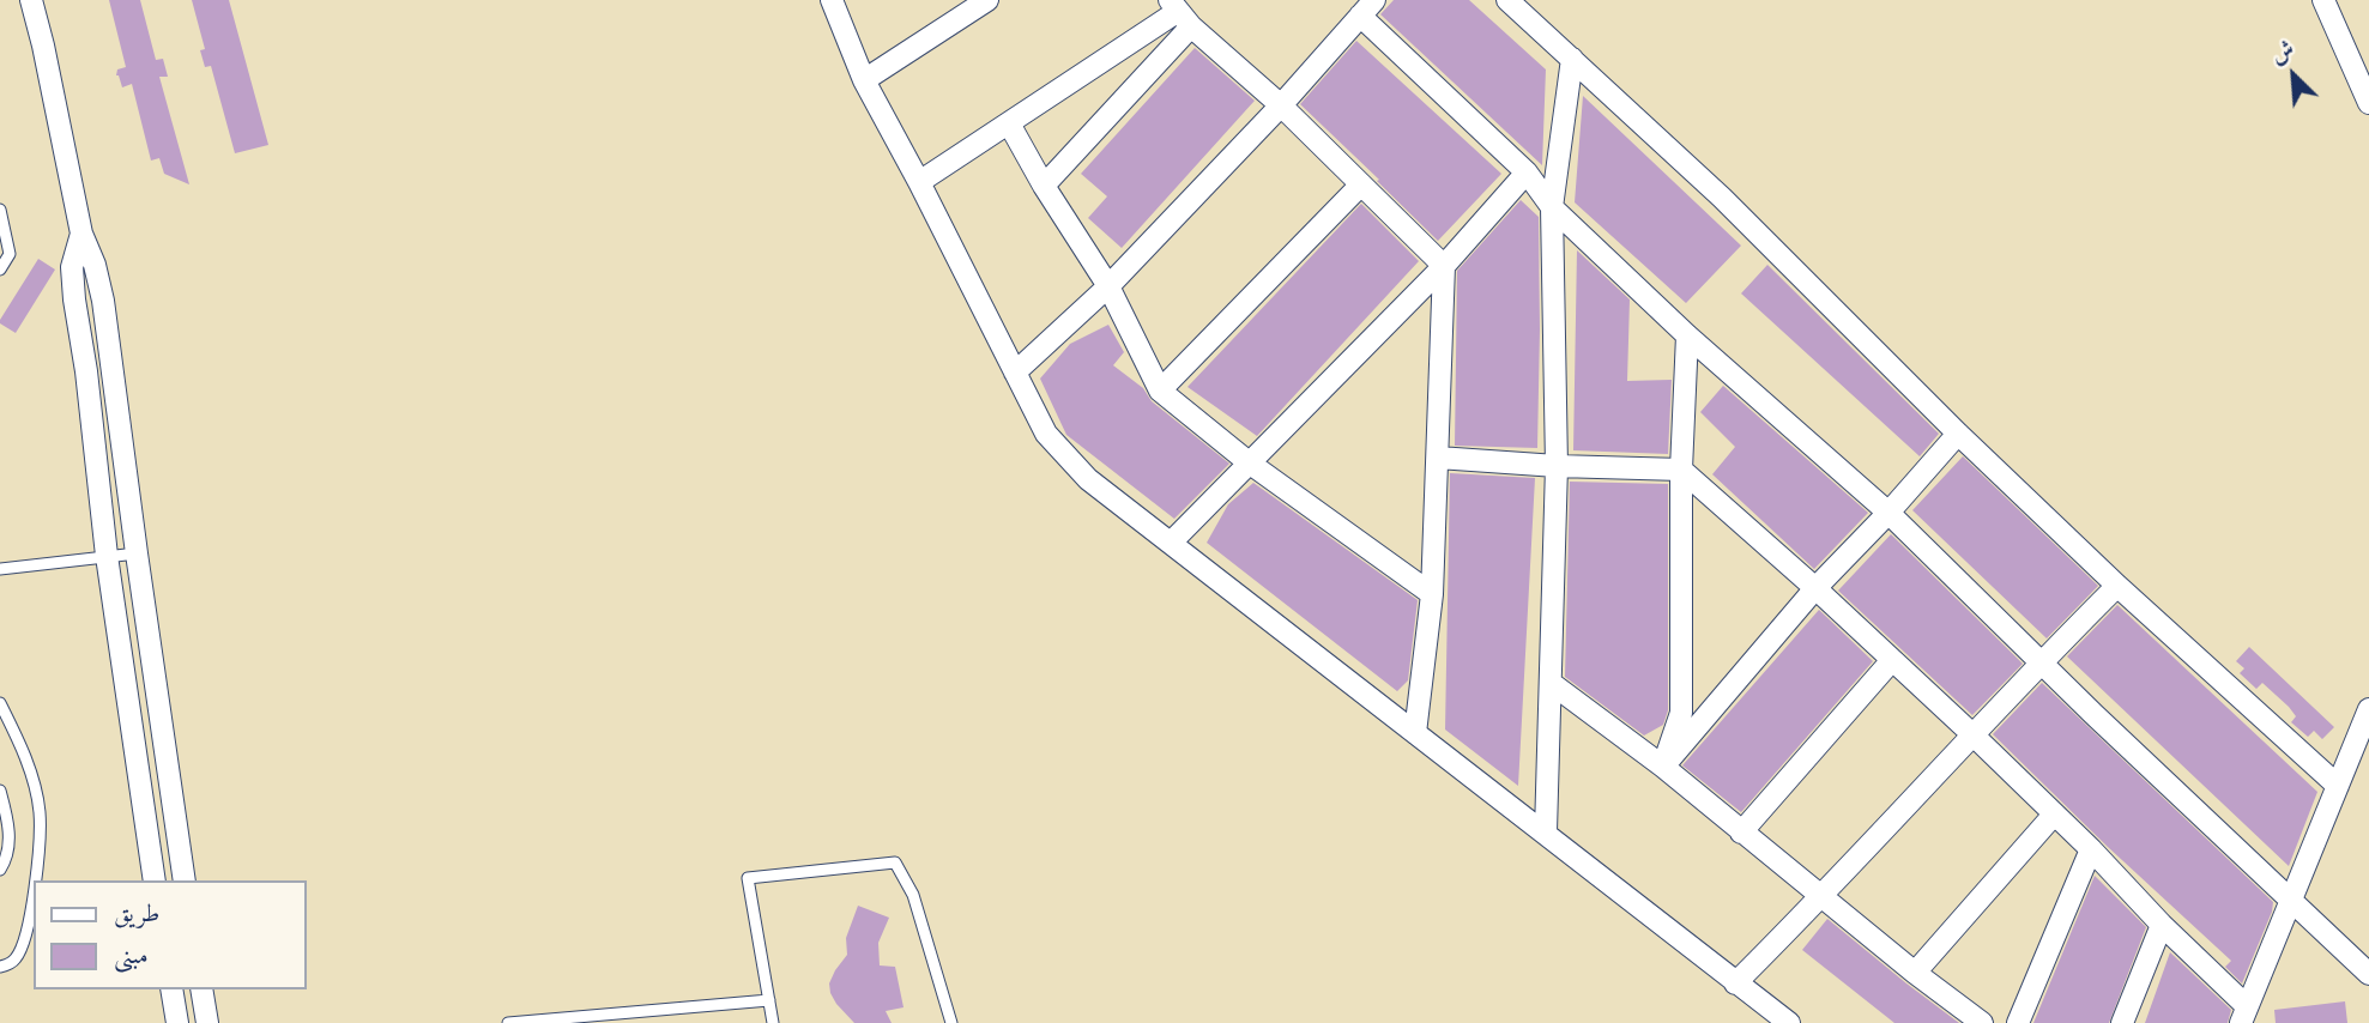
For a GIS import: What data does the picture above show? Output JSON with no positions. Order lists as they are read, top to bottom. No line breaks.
{"legend":["طريق","مبنى"],"north":"top left"}
